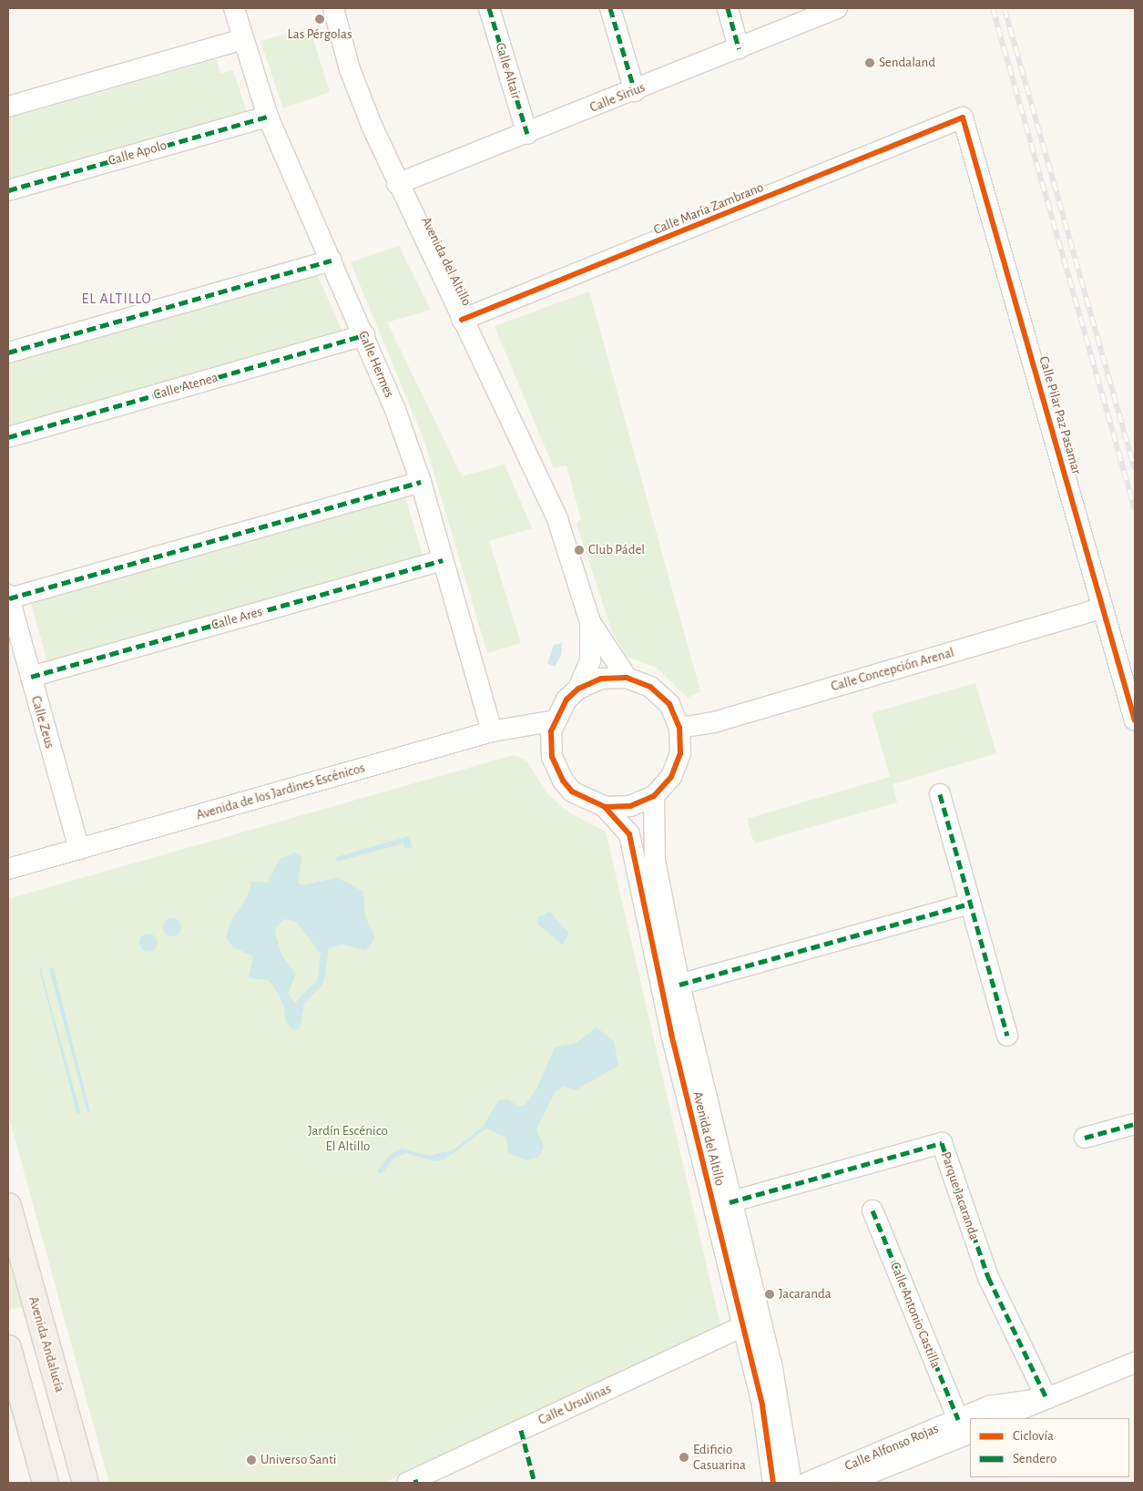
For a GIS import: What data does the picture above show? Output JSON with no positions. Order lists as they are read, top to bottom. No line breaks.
{"streets":{"main road":["Avenida Andalucía"],"street":["Calle Altair","Calle Sirius","Calle Apolo","Calle María Zambrano","Avenida del Altillo","Calle Hermes","Calle Atenea","Calle Pilar Paz Pasamar","Calle Ares","Calle Concepción Arenal","Calle Zeus","Avenida de los Jardines Escénicos","Parque Jacaranda","Calle Antonio Castilla","Calle Ursulinas","Calle Alfonso Rojas"]},"crossings":[["Calle Altair","Calle Sirius"],["Calle Sirius","Avenida del Altillo"],["Calle Apolo","Calle Hermes"],["Calle María Zambrano","Avenida del Altillo"],["Calle María Zambrano","Calle Pilar Paz Pasamar"],["Avenida del Altillo","Calle Concepción Arenal"],["Avenida del Altillo","Avenida de los Jardines Escénicos"],["Avenida del Altillo","Parque Jacaranda"],["Avenida del Altillo","Calle Ursulinas"],["Calle Hermes","Calle Atenea"],["Calle Hermes","Calle Ares"],["Calle Hermes","Avenida de los Jardines Escénicos"],["Calle Pilar Paz Pasamar","Calle Concepción Arenal"],["Calle Ares","Calle Zeus"],["Calle Concepción Arenal","Avenida de los Jardines Escénicos"],["Calle Zeus","Avenida de los Jardines Escénicos"],["Parque Jacaranda","Calle Alfonso Rojas"],["Calle Antonio Castilla","Calle Alfonso Rojas"]],"districts":["EL ALTILLO"],"parks":["Jardín Escénico El Altillo"],"places":["Las Pérgolas","Sendaland","Club Pádel","Jacaranda","Edificio Casuarina","Universo Santi"],"legend":["Ciclovía","Sendero"]}
